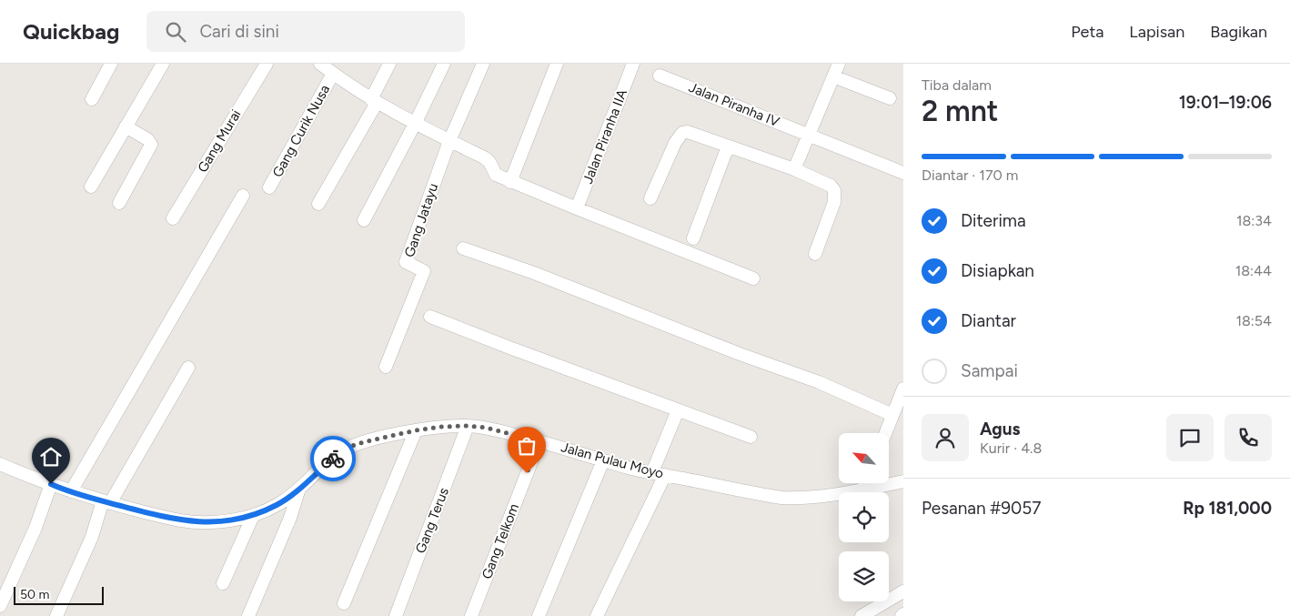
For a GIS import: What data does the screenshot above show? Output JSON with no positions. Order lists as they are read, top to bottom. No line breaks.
{"streets":{"street":["Jalan Piranha IV","Gang Curik Nusa","Jalan Piranha IIA","Gang Murai","Gang Jatayu","Jalan Pulau Moyo","Gang Terus","Gang Telkom"]},"crossings":[["Jalan Pulau Moyo","Gang Terus"],["Jalan Pulau Moyo","Gang Telkom"]],"scale_bar":"50 m","north":"top left","page":{"header":"Quickbag","search":"Cari di sini","nav":["Peta","Lapisan","Bagikan"],"heading":["2 mnt","Tiba dalam","19:01–19:06"],"panel":["Agus","Kurir · 4.8","Pesanan #9057","Rp 181,000"],"bar":"Diantar · 170 m","list":[["Diterima","18:34"],["Disiapkan","18:44"],["Diantar","18:54"],"Sampai"],"scale":"50 m"}}
